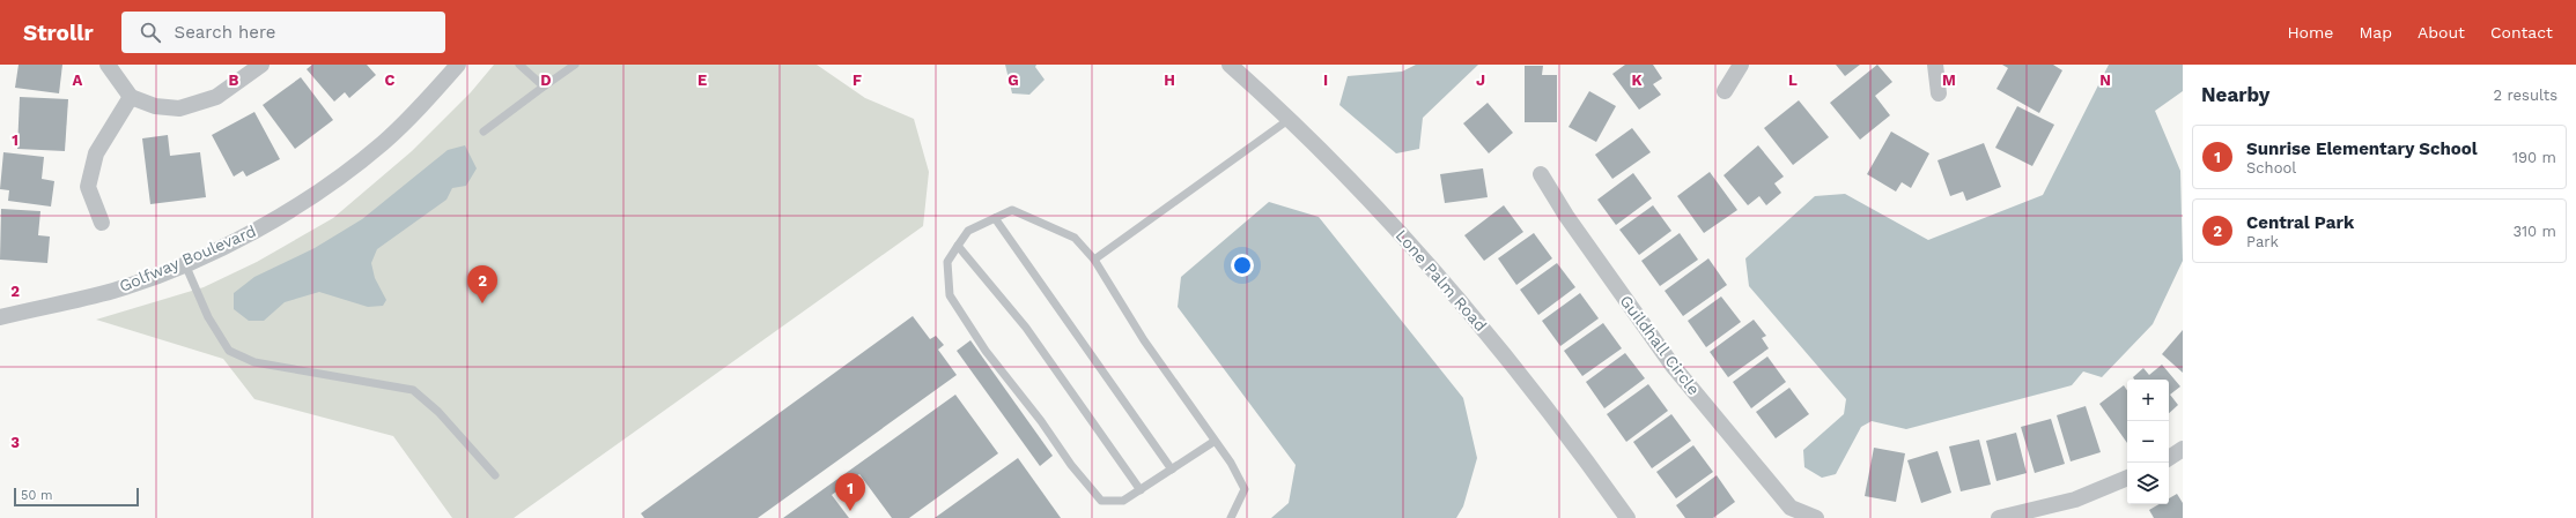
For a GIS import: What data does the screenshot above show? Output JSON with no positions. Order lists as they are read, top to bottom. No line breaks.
{"streets":{"street":["Golfway Boulevard","Lone Palm Road","Guildhall Circle"]},"scale_bar":"50 m","page":{"header":"Strollr","search":"Search here","nav":["Home","Map","About","Contact"],"heading":["Nearby","2 results"],"list":[{"mark":"1","name":"Sunrise Elementary School","note":"School","value":"190 m"},{"mark":"2","name":"Central Park","note":"Park","value":"310 m"}],"pins":["2","1"],"map_buttons":["+","−"],"scale":"50 m"},"grid":{"columns":["A","B","C","D","E","F","G","H","I","J","K","L","M","N"],"rows":["1","2","3"]}}
